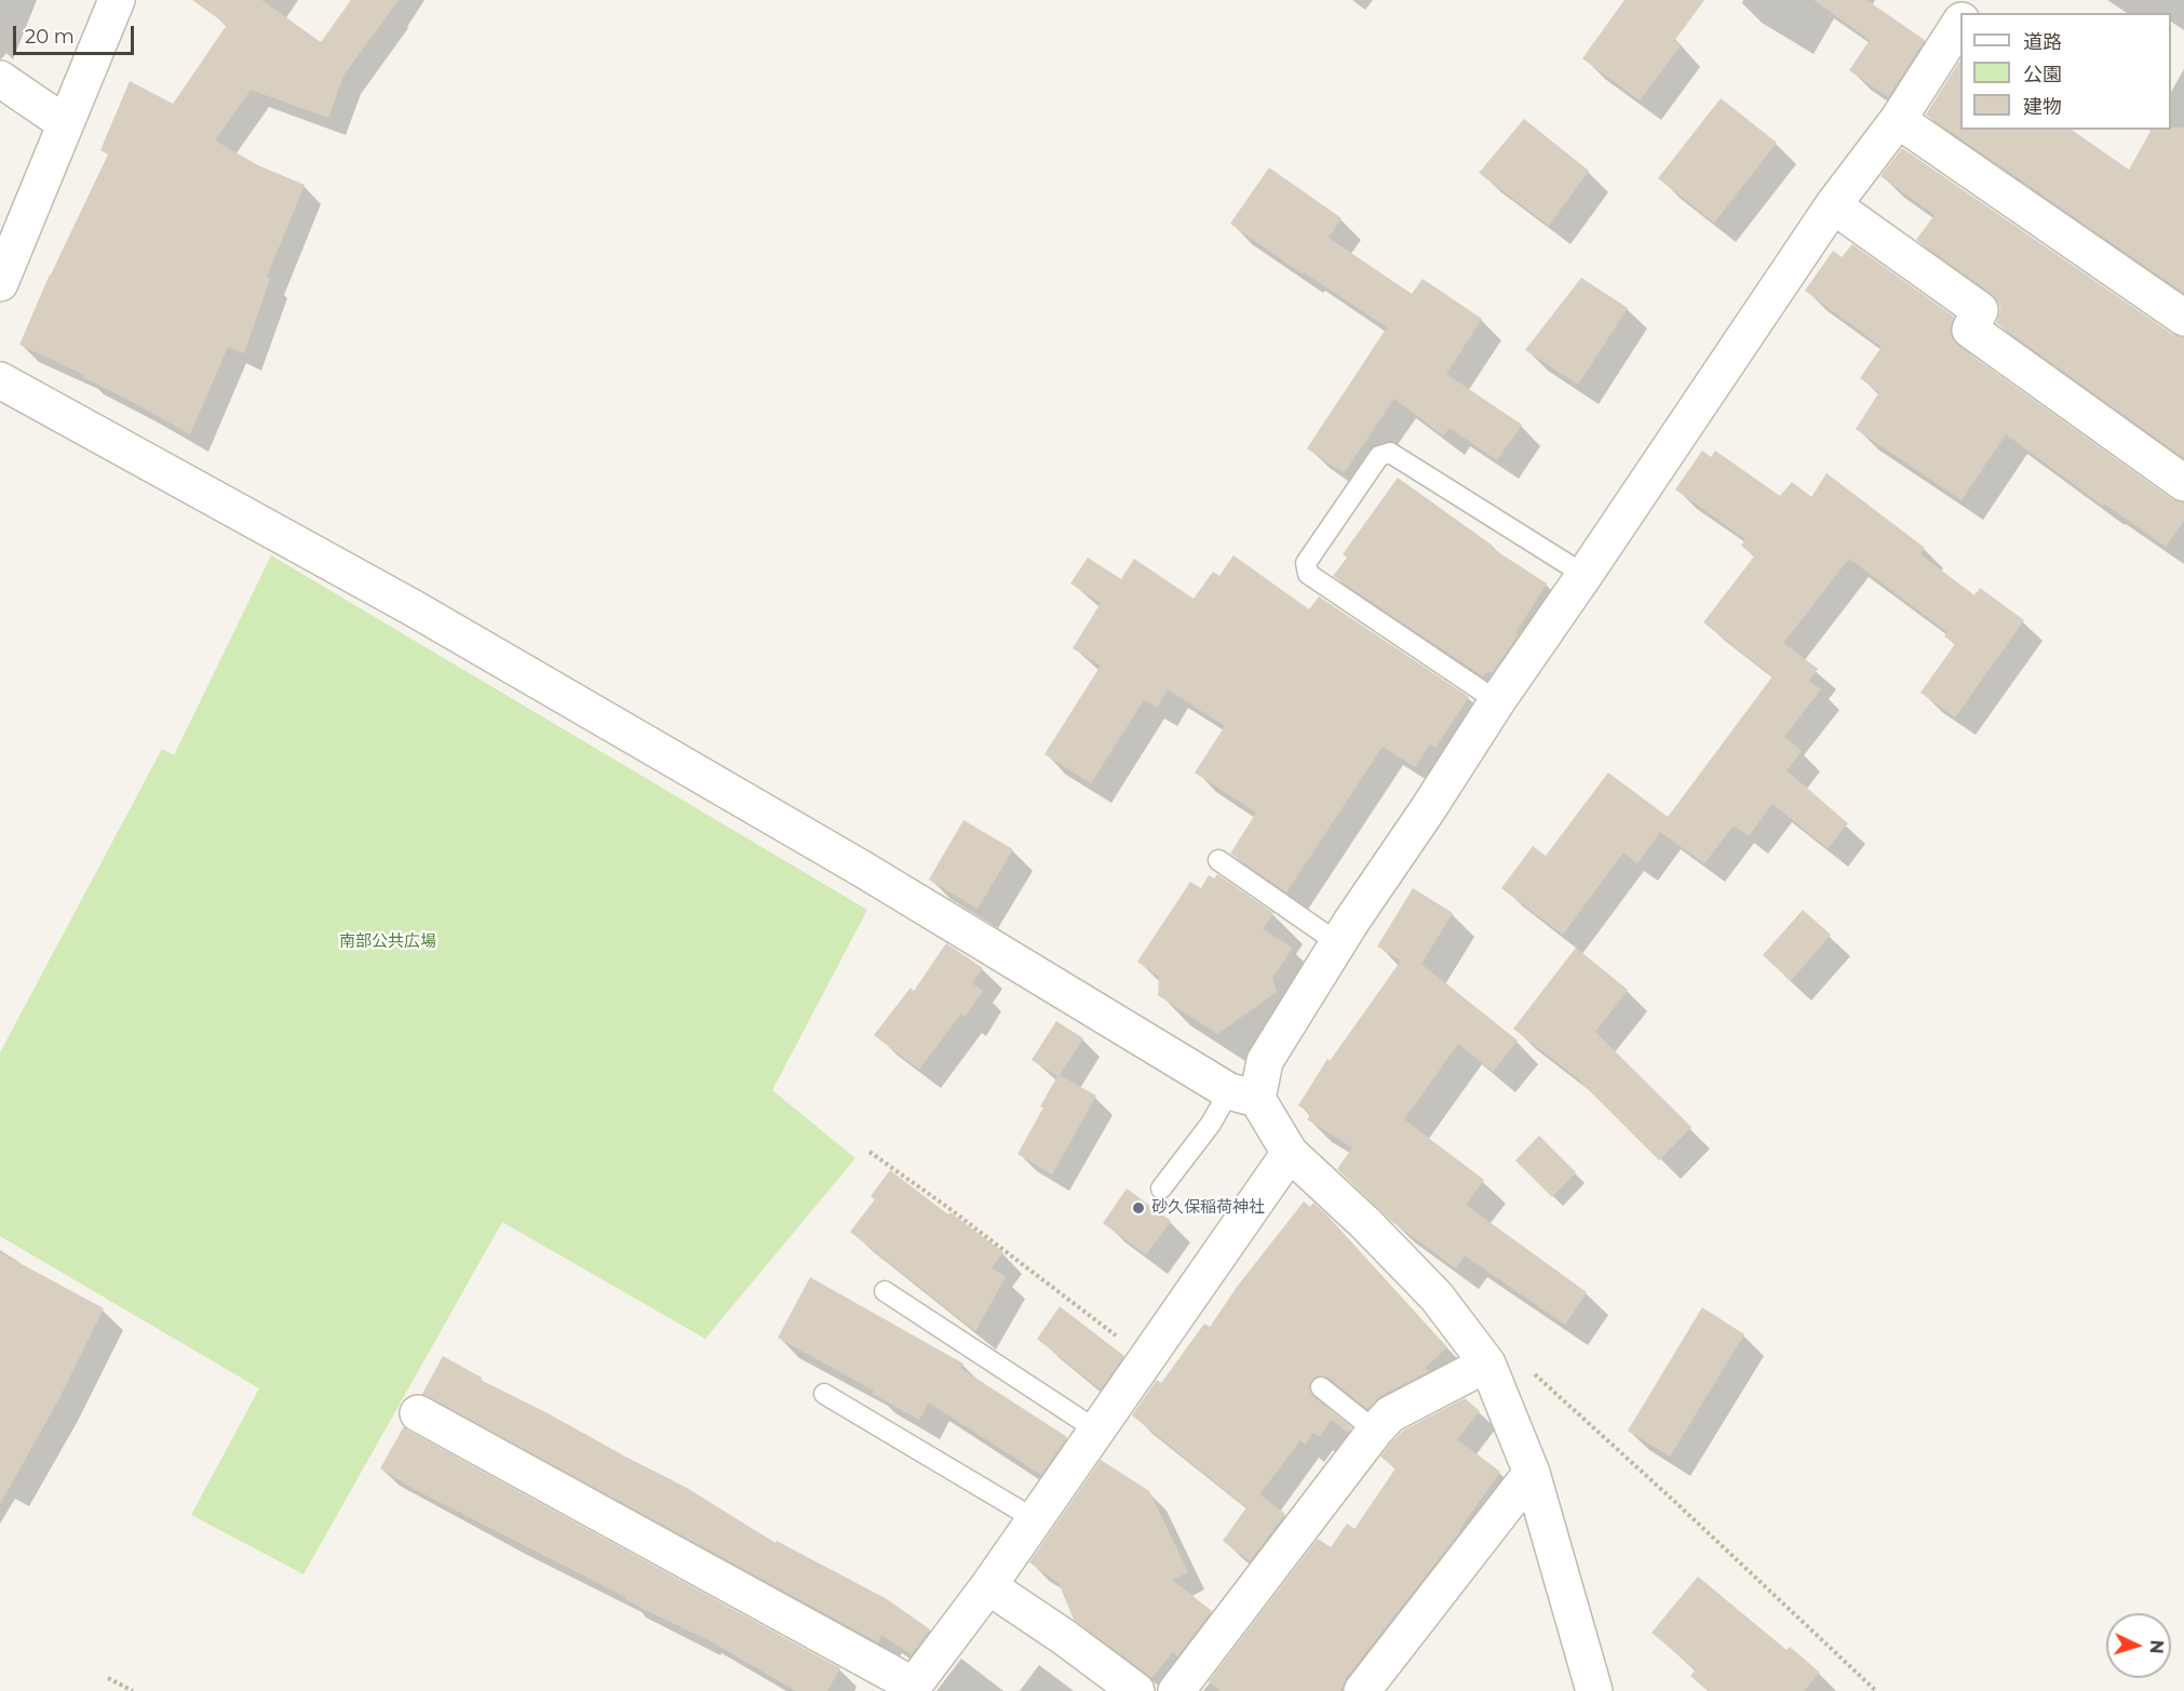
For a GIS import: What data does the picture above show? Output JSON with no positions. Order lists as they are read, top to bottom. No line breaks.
{"parks":["南部公共広場"],"places":["砂久保稲荷神社"],"legend":["道路","公園","建物"],"scale_bar":"20 m","north":"right"}
